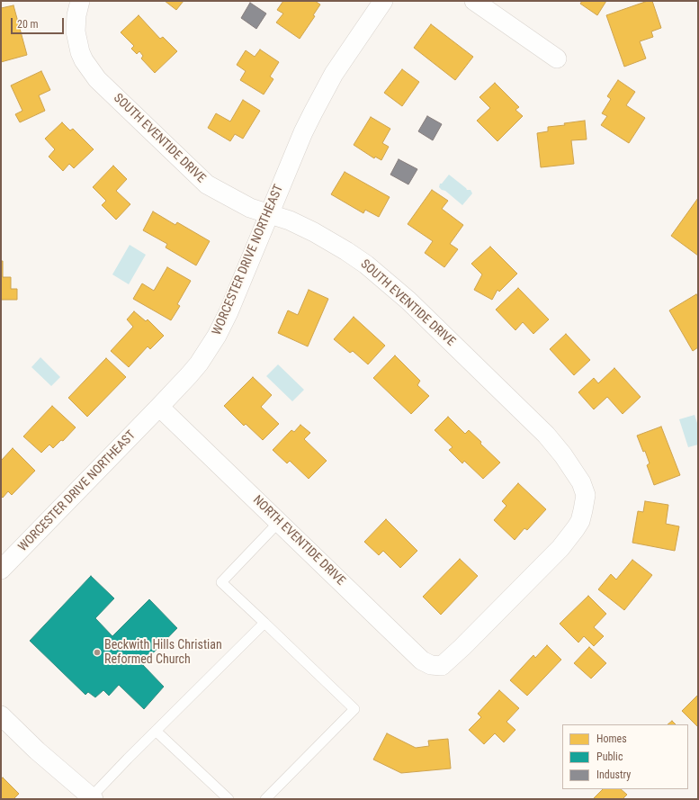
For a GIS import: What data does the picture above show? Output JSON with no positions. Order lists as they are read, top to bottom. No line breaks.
{"streets":{"street":["SOUTH EVENTIDE DRIVE","WORCESTER DRIVE NORTHEAST","NORTH EVENTIDE DRIVE"]},"crossings":[["SOUTH EVENTIDE DRIVE","WORCESTER DRIVE NORTHEAST"],["SOUTH EVENTIDE DRIVE","NORTH EVENTIDE DRIVE"],["WORCESTER DRIVE NORTHEAST","NORTH EVENTIDE DRIVE"]],"places":["Beckwith Hills Christian Reformed Church"],"legend":["Homes","Public","Industry"],"scale_bar":"20 m"}
